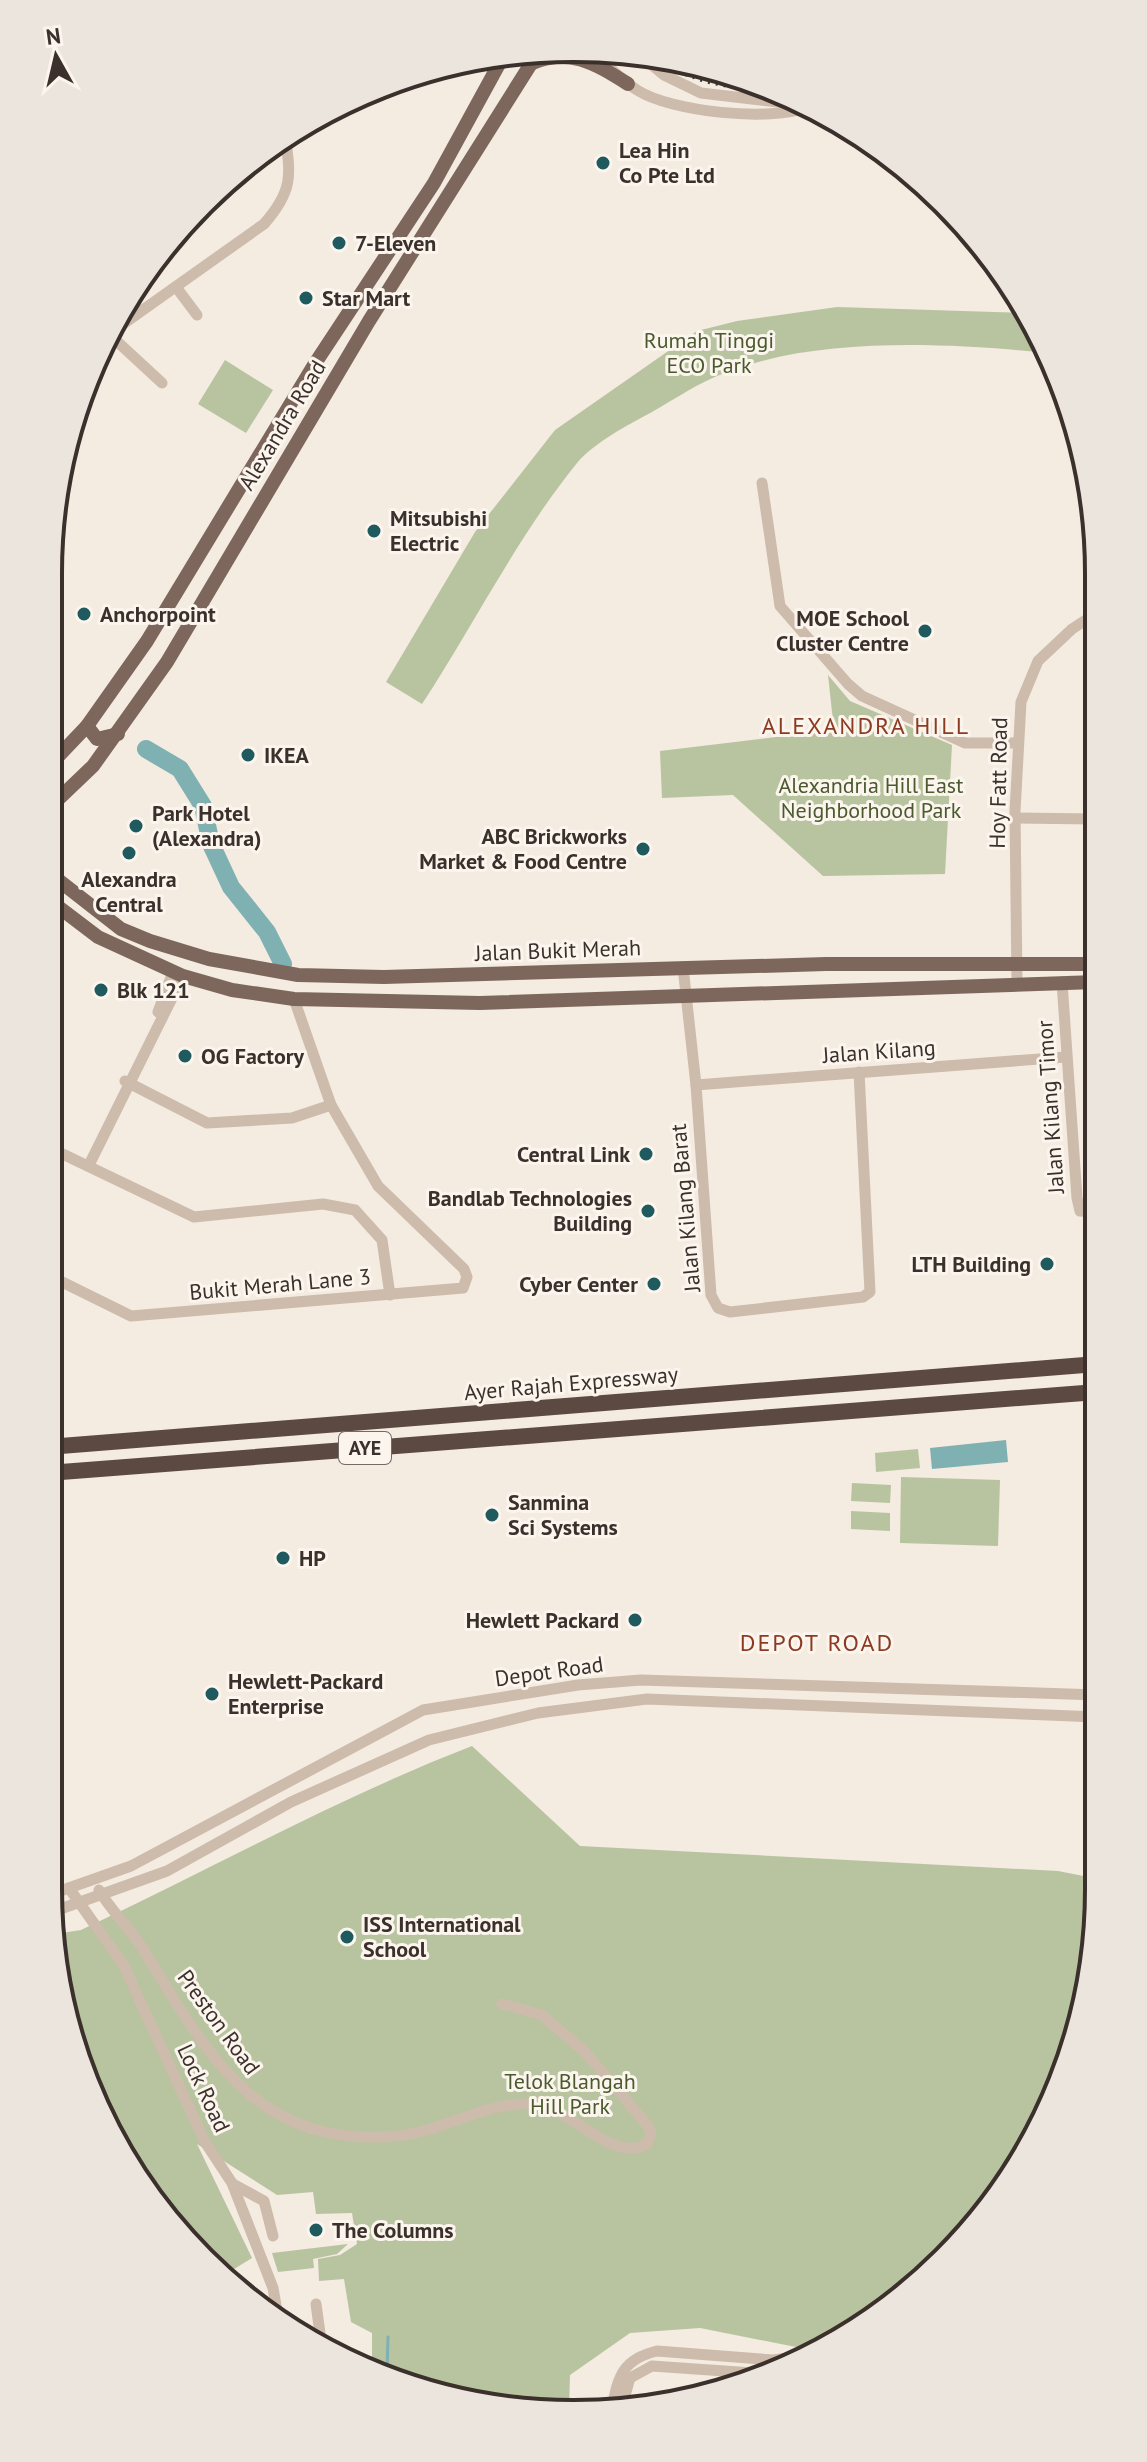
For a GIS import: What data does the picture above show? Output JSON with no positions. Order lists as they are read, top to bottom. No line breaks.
{"streets":{"highway":["Ayer Rajah Expressway","AYE"],"main road":["Alexandra Road","Jalan Bukit Merah"],"street":["Hoy Fatt Road","Jalan Kilang","Jalan Kilang Timor","Jalan Kilang Barat","Bukit Merah Lane 3","Depot Road","Preston Road","Lock Road"]},"crossings":[["Hoy Fatt Road","Jalan Bukit Merah"],["Jalan Bukit Merah","Jalan Kilang Barat"],["Jalan Kilang","Jalan Kilang Timor"],["Jalan Kilang","Jalan Kilang Barat"],["Depot Road","Preston Road"],["Depot Road","Lock Road"]],"districts":["ALEXANDRA HILL","DEPOT ROAD"],"parks":["Rumah Tinggi ECO Park","Alexandria Hill East Neighborhood Park","Telok Blangah Hill Park"],"places":["Lea Hin Co Pte Ltd","7-Eleven","Star Mart","Mitsubishi Electric","Anchorpoint","MOE School Cluster Centre","IKEA","Park Hotel (Alexandra)","ABC Brickworks Market & Food Centre","Alexandra Central","Blk 121","OG Factory","Central Link","Bandlab Technologies Building","LTH Building","Cyber Center","Sanmina Sci Systems","HP","Hewlett Packard","Hewlett-Packard Enterprise","ISS International School","The Columns"],"north":"top"}
